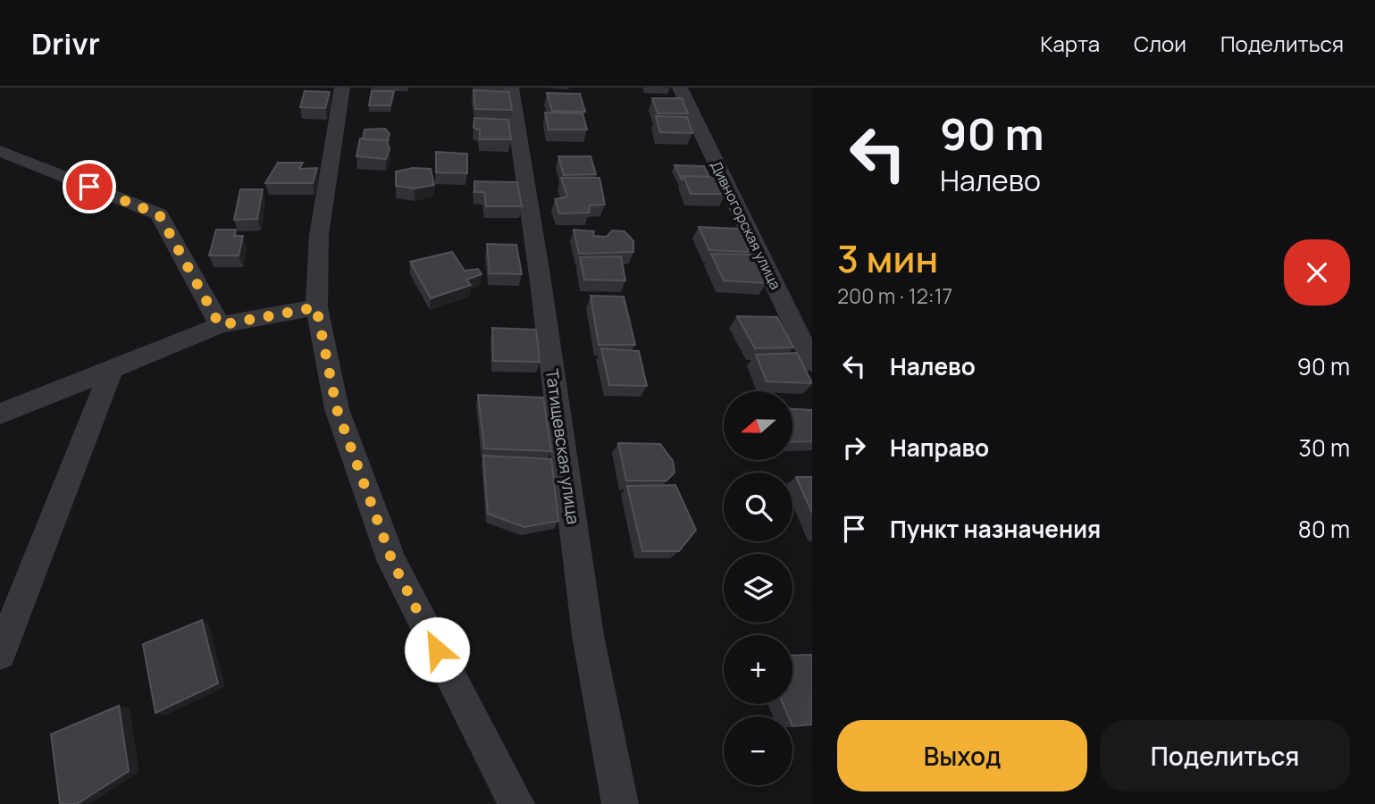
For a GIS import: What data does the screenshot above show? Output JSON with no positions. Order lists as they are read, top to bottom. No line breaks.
{"streets":{"street":["Дивногорская улица","Татищевская улица"]},"north":"left","page":{"header":"Drivr","nav":["Карта","Слои","Поделиться"],"turn":["90 m","Налево"],"heading":["3 мин","200 m · 12:17"],"list":[{"name":"Налево","value":"90 m"},{"name":"Направо","value":"30 m"},{"name":"Пункт назначения","value":"80 m"}],"map_buttons":["+","−"],"buttons":["Выход","Поделиться"]}}
